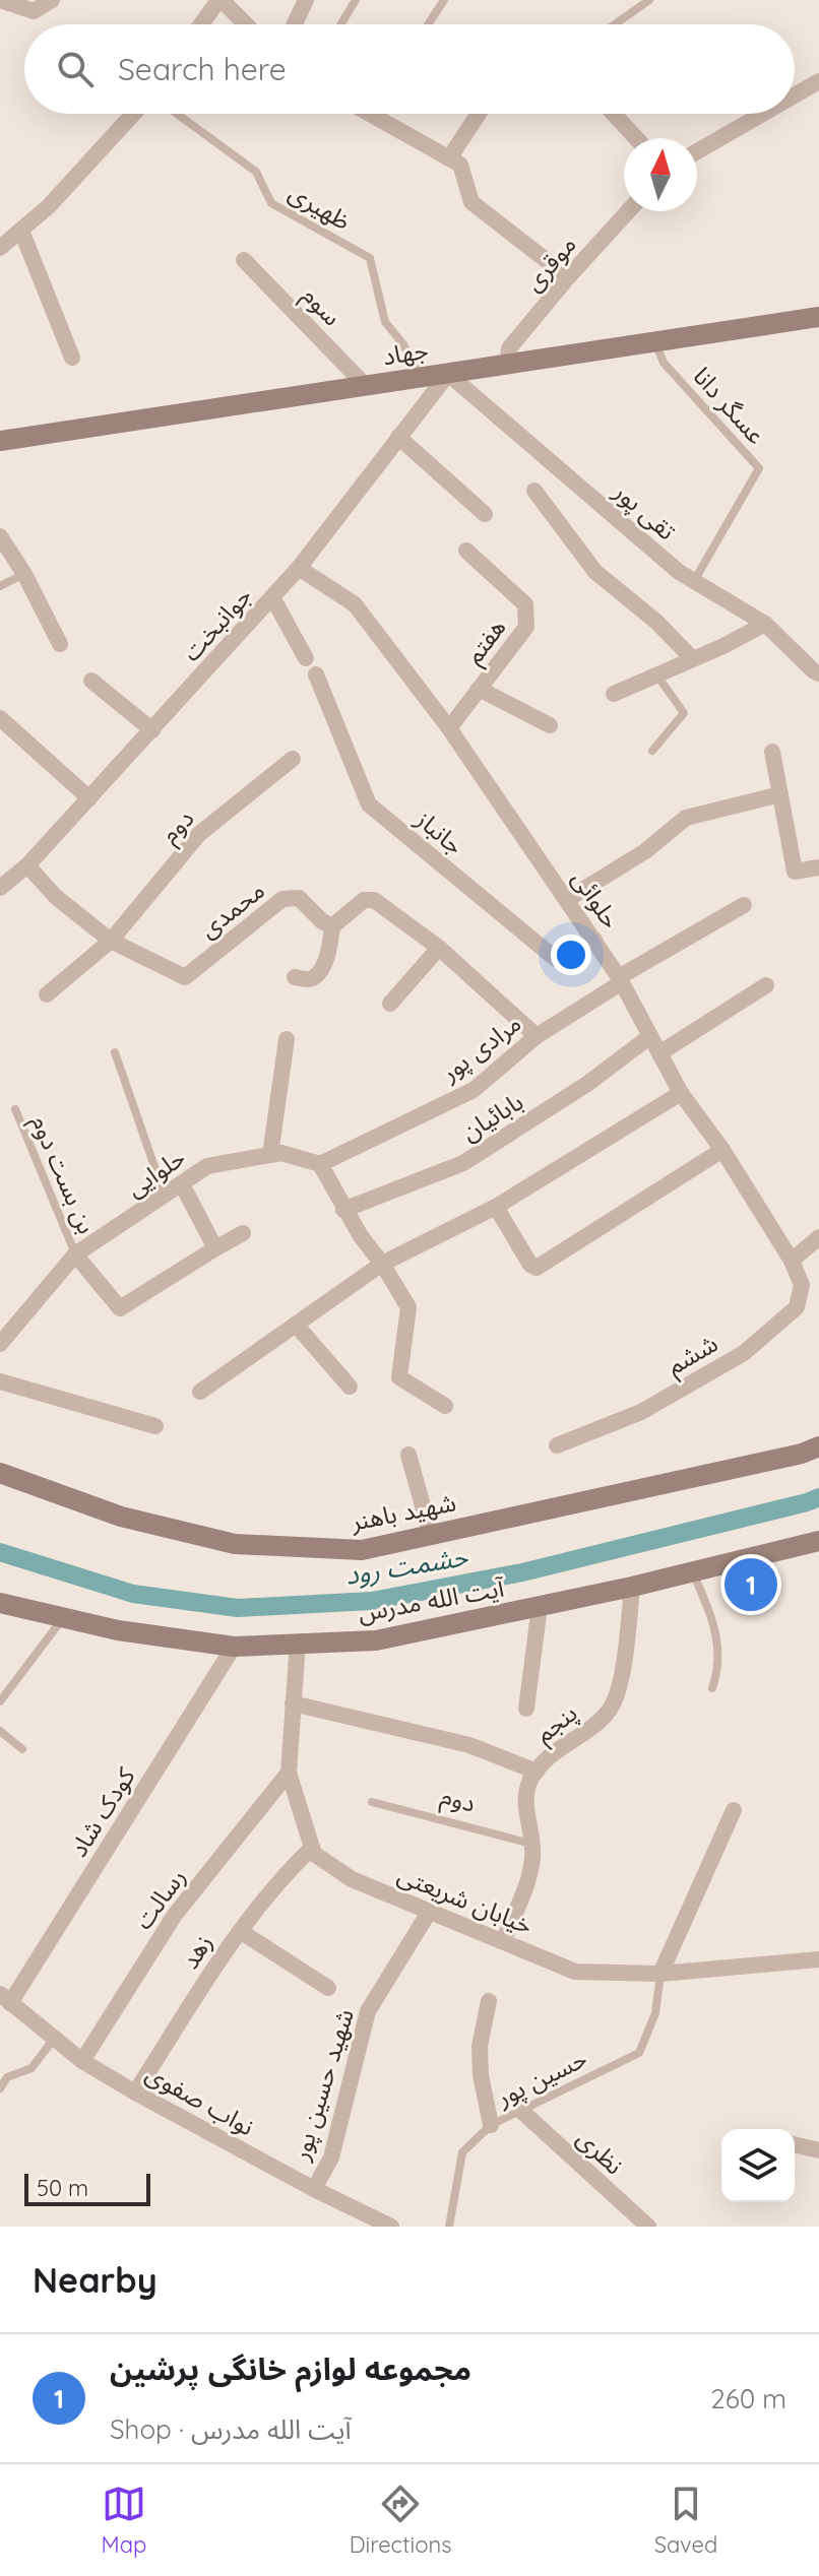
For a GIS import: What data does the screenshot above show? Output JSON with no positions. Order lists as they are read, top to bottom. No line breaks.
{"streets":{"main road":["جهاد","شهید باهنر","آیت الله مدرس"],"street":["موقری","سوم","تقی پور","جوانبخت","هفتم","دوم","جانباز","حلوائی","محمدی","مرادی پور","بابائیان","حلوایی","ششم","پنجم","کودک شاد","رسالت","خیابان شریعتی","زهد","شهید حسین پور","نواب صفوی","نظری"],"lane":["ظهیری","عسگر دانا","بن بست دوم","حسین پور"]},"crossings":[["ظهیری","جهاد"],["موقری","جهاد"],["سوم","جهاد"],["جهاد","عسگر دانا"],["جهاد","تقی پور"],["جهاد","جوانبخت"],["عسگر دانا","تقی پور"],["تقی پور","جوانبخت"],["جوانبخت","حلوائی"],["جوانبخت","محمدی"],["هفتم","حلوائی"],["دوم","محمدی"],["دوم","پنجم"],["جانباز","حلوائی"],["حلوائی","مرادی پور"],["حلوائی","بابائیان"],["حلوائی","ششم"],["مرادی پور","حلوایی"],["حلوایی","بن بست دوم"],["آیت الله مدرس","پنجم"],["آیت الله مدرس","کودک شاد"],["پنجم","خیابان شریعتی"],["کودک شاد","نواب صفوی"],["رسالت","نواب صفوی"],["خیابان شریعتی","زهد"],["خیابان شریعتی","حسین پور"],["خیابان شریعتی","شهید حسین پور"],["زهد","نواب صفوی"],["حسین پور","نظری"],["شهید حسین پور","نواب صفوی"]],"water":["حشمت رود"],"scale_bar":"50 m","north":"top","page":{"search":"Search here","pins":"1","scale":"50 m","heading":"Nearby","list":[{"mark":"1","name":"مجموعه لوازم خانگی پرشین","note":"Shop · آیت الله مدرس","value":"260 m"}],"nav":["Map","Directions","Saved"]}}
